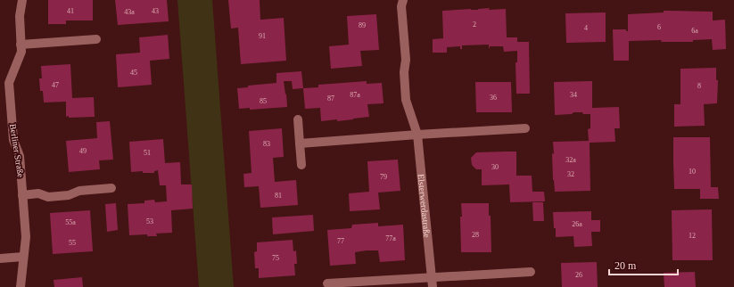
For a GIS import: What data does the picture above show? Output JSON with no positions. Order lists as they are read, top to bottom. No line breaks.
{"streets":{"street":["Berliner Straße","Elsterwerdastraße"]},"house_numbers":["41","43","43a","2","89","6","4","6a","91","45","47","8","87a","34","36","87","85","83","49","51","32a","30","10","32","79","81","53","55a","26a","28","12","77a","77","55","75","26"],"scale_bar":"20 m"}
